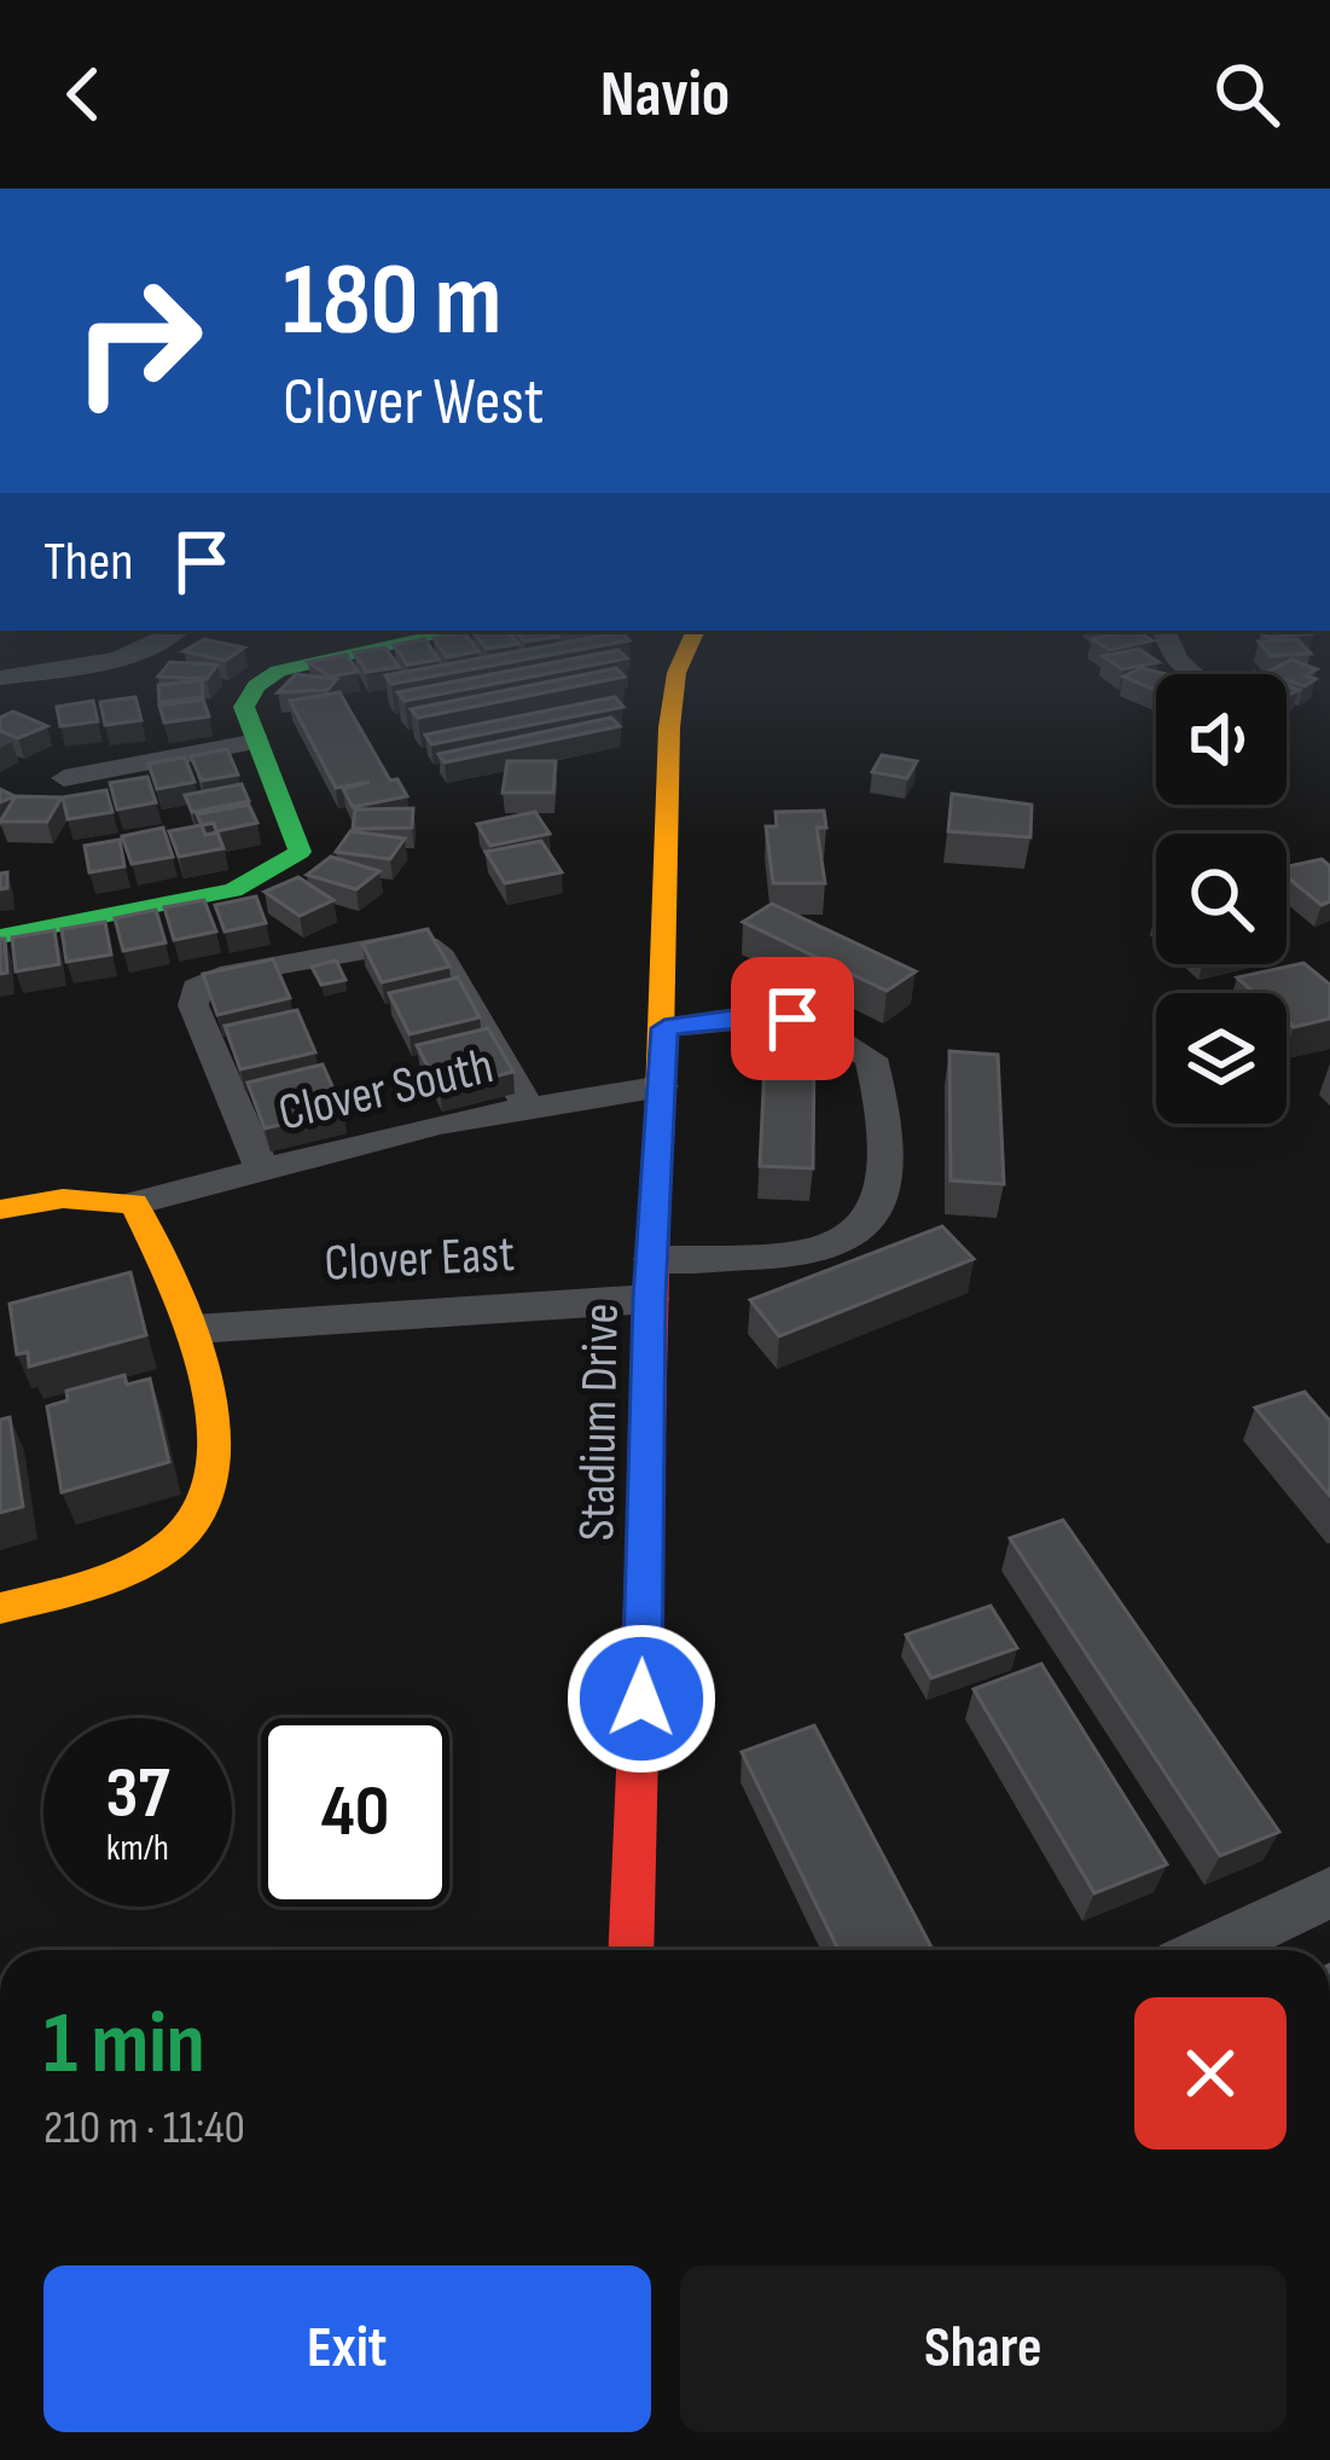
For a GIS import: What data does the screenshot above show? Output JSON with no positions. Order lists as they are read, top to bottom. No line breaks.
{"streets":{"street":["Clover South","Clover East","Stadium Drive"]},"crossings":[["Clover South","Stadium Drive"],["Clover East","Stadium Drive"]],"page":{"header":"Navio","turn":["180 m","Clover West"],"then":"Then","speed":"37 km/h","limit":"40","heading":["1 min","210 m · 11:40"],"buttons":["Exit","Share"]}}
